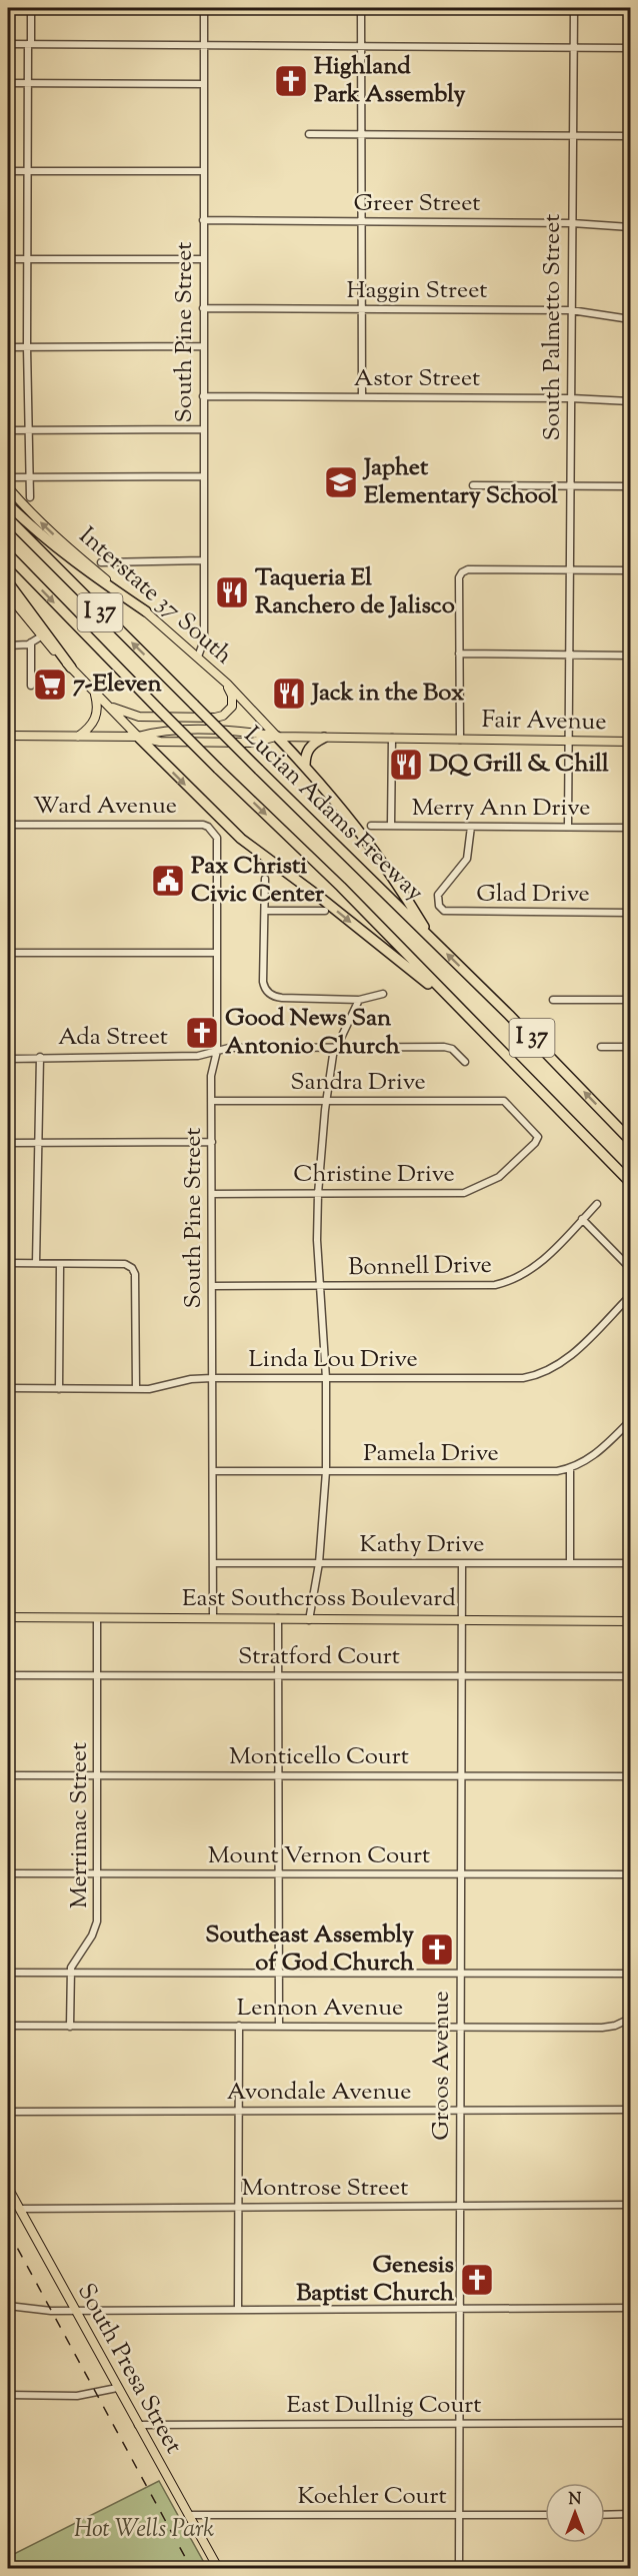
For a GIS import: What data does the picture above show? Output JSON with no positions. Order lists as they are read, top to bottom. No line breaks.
{"streets":{"highway":["I 37","Lucian Adams Freeway"],"main road":["Interstate 37 South","Fair Avenue","East Southcross Boulevard","South Presa Street"],"street":["Greer Street","Haggin Street","South Palmetto Street","South Pine Street","Astor Street","Ward Avenue","Merry Ann Drive","Glad Drive","Ada Street","Sandra Drive","Christine Drive","Bonnell Drive","Linda Lou Drive","Pamela Drive","Kathy Drive","Stratford Court","Monticello Court","Merrimac Street","Mount Vernon Court","Lennon Avenue","Groos Avenue","Avondale Avenue","Montrose Street","East Dullnig Court","Koehler Court"]},"crossings":[["Greer Street","South Palmetto Street"],["Greer Street","South Pine Street"],["Haggin Street","South Palmetto Street"],["Haggin Street","South Pine Street"],["South Palmetto Street","Astor Street"],["South Palmetto Street","Fair Avenue"],["South Palmetto Street","Merry Ann Drive"],["South Pine Street","Astor Street"],["South Pine Street","Interstate 37 South"],["South Pine Street","Ward Avenue"],["South Pine Street","Ada Street"],["South Pine Street","Sandra Drive"],["South Pine Street","Christine Drive"],["South Pine Street","Bonnell Drive"],["South Pine Street","Linda Lou Drive"],["South Pine Street","Pamela Drive"],["South Pine Street","Kathy Drive"],["South Pine Street","East Southcross Boulevard"],["Interstate 37 South","Fair Avenue"],["Merry Ann Drive","Glad Drive"],["Sandra Drive","Christine Drive"],["Kathy Drive","Groos Avenue"],["East Southcross Boulevard","Merrimac Street"],["East Southcross Boulevard","Groos Avenue"],["Stratford Court","Merrimac Street"],["Stratford Court","Groos Avenue"],["Monticello Court","Merrimac Street"],["Monticello Court","Groos Avenue"],["Merrimac Street","Mount Vernon Court"],["Merrimac Street","Lennon Avenue"],["Mount Vernon Court","Groos Avenue"],["Lennon Avenue","Groos Avenue"],["Groos Avenue","Avondale Avenue"],["Groos Avenue","Montrose Street"],["Groos Avenue","East Dullnig Court"],["Groos Avenue","Koehler Court"],["Montrose Street","South Presa Street"],["South Presa Street","East Dullnig Court"],["South Presa Street","Koehler Court"]],"one_way":["Interstate 37 South"],"parks":["Hot Wells Park"],"places":{"church":["Highland Park Assembly","Good News San Antonio Church","Southeast Assembly of God Church","Genesis Baptist Church"],"school or university":["Japhet Elementary School"],"restaurant":["Taqueria El Ranchero de Jalisco","Jack in the Box","DQ Grill & Chill"],"supermarket":["7-Eleven"],"public building":["Pax Christi Civic Center"]},"north":"top"}
